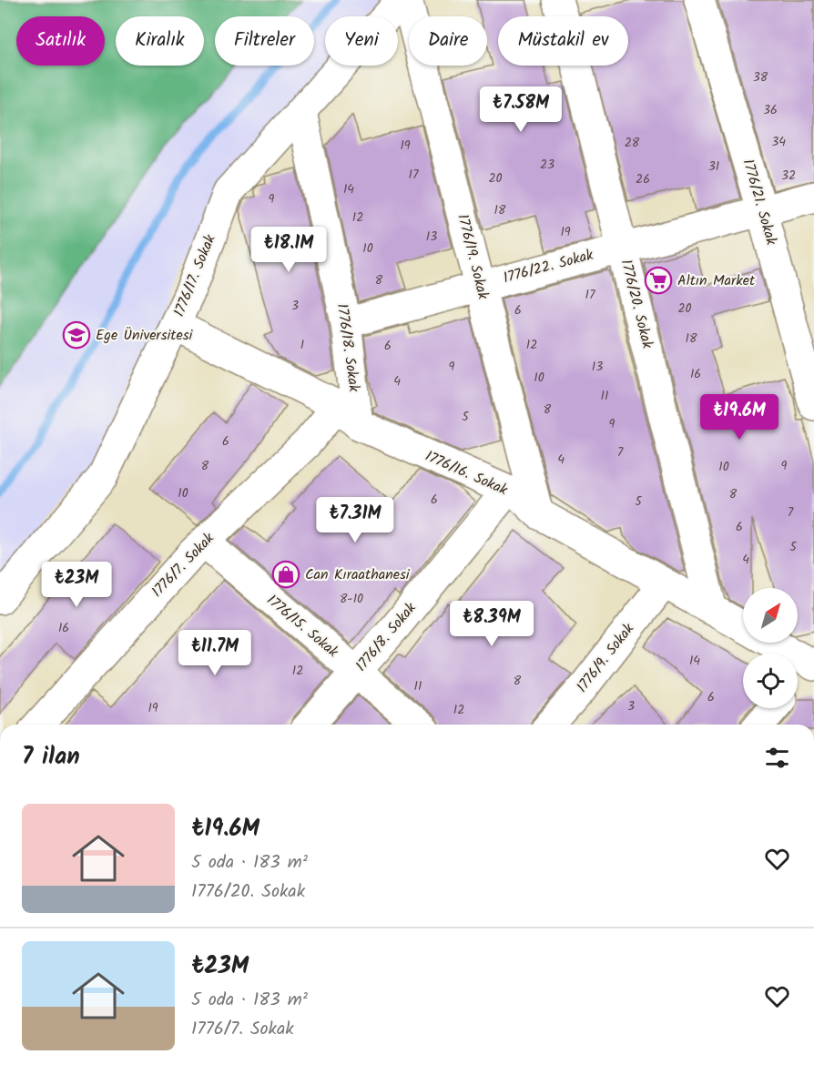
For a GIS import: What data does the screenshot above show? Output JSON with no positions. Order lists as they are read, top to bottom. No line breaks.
{"streets":{"street":["1776/21. Sokak","1776/19. Sokak","1776/22. Sokak","1776/17. Sokak","1776/20. Sokak","1776/18. Sokak","1776/16. Sokak","1776/7. Sokak","1776/15. Sokak","1776/8. Sokak","1776/9. Sokak"]},"crossings":[["1776/21. Sokak","1776/22. Sokak"],["1776/19. Sokak","1776/22. Sokak"],["1776/19. Sokak","1776/16. Sokak"],["1776/22. Sokak","1776/20. Sokak"],["1776/22. Sokak","1776/18. Sokak"],["1776/17. Sokak","1776/18. Sokak"],["1776/17. Sokak","1776/16. Sokak"],["1776/20. Sokak","1776/16. Sokak"],["1776/18. Sokak","1776/16. Sokak"],["1776/18. Sokak","1776/7. Sokak"],["1776/16. Sokak","1776/7. Sokak"],["1776/16. Sokak","1776/8. Sokak"],["1776/16. Sokak","1776/9. Sokak"],["1776/7. Sokak","1776/15. Sokak"],["1776/15. Sokak","1776/8. Sokak"]],"places":{"supermarket":["Altın Market"],"school or university":["Ege Üniversitesi"],"shop":["Can Kıraathanesi"]},"house_numbers":["38","36","34","28","19","23","31","17","32","20","26","14","9","18","12","19","13","10","8","17","3","20","6","18","1","12","6","9","13","16","10","4","11","8","5","9","6","7","4","8","9","10","10","8","6","5","7","6","5","4","8-10","16","14","12","8","11","6","3","19","12"],"north":"top right","page":{"chip":["Satılık","Kiralık","Filtreler","Yeni","Daire","Müstakil ev"],"price":["₺7.58M","₺18.1M","₺19.6M","₺7.31M","₺23M","₺8.39M","₺11.7M"],"heading":"7 ilan","list":[{"name":"₺19.6M","note":"5 oda · 183 m² · 1776/20. Sokak"},{"name":"₺23M","note":"5 oda · 183 m² · 1776/7. Sokak"}]}}
